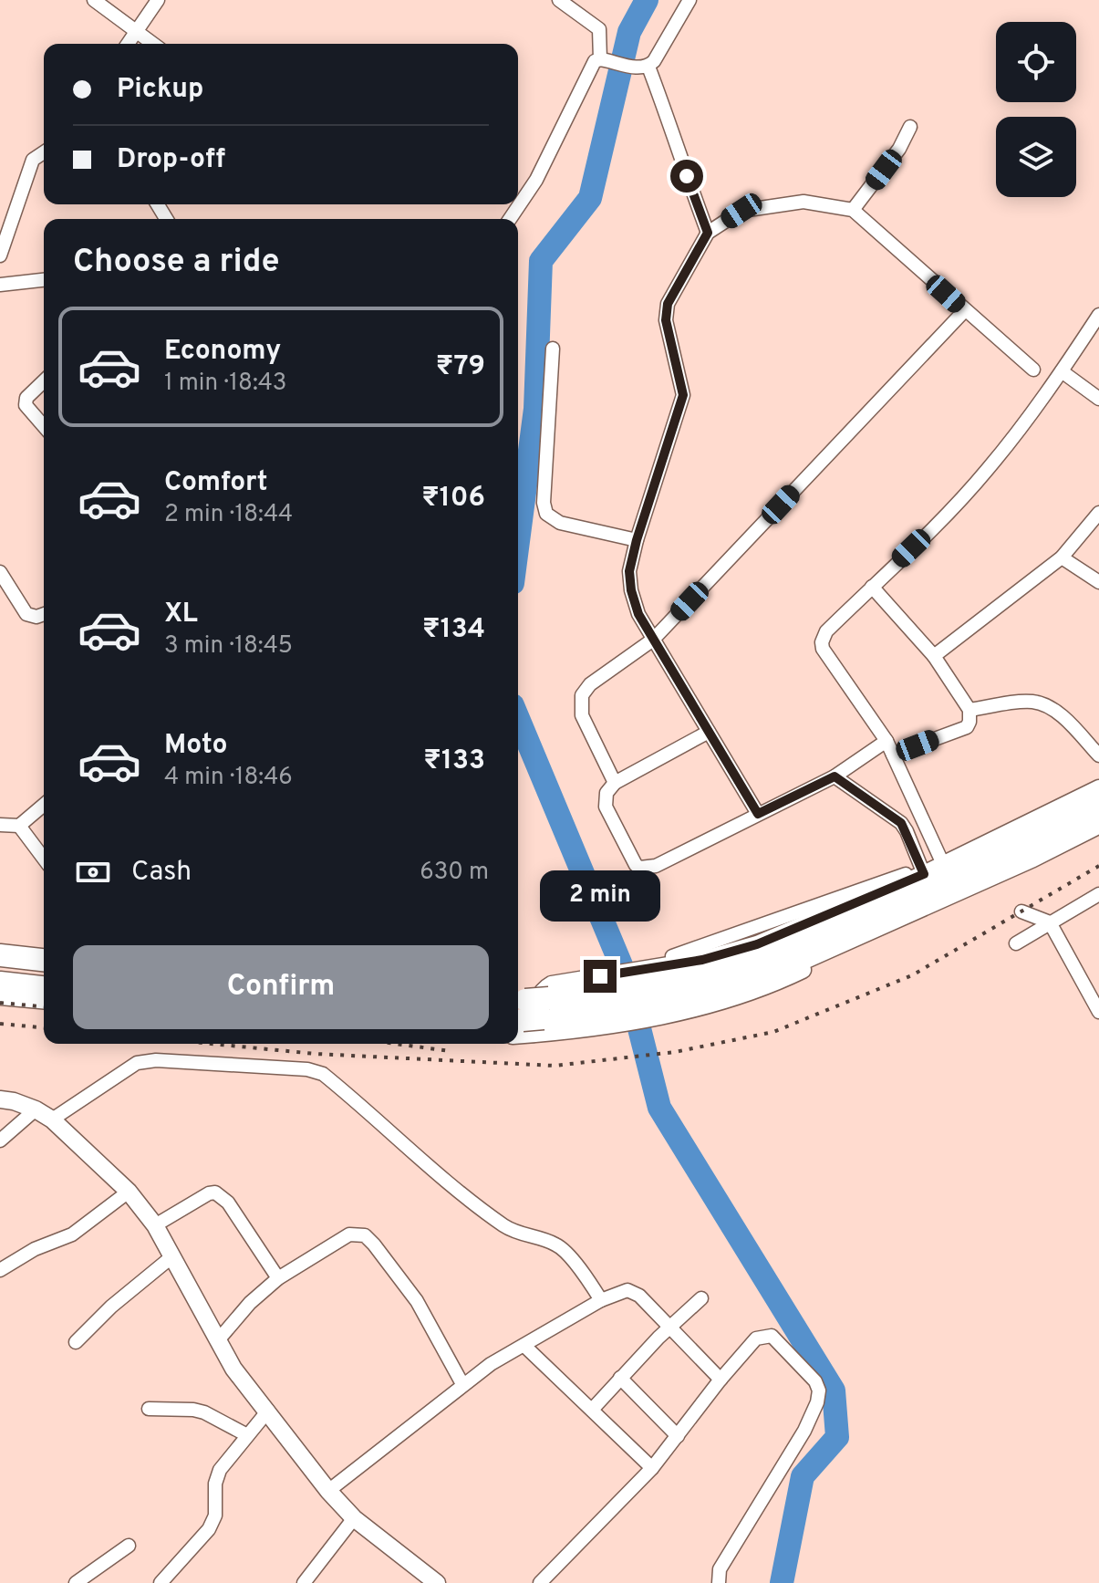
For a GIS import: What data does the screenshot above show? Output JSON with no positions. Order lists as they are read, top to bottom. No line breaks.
{"page":{"banner":["Pickup","Drop-off"],"heading":"Choose a ride","list":[{"name":"Economy","note":"1 min · 18:43","value":"₹79"},{"name":"Comfort","note":"2 min · 18:44","value":"₹106"},{"name":"XL","note":"3 min · 18:45","value":"₹134"},{"name":"Moto","note":"4 min · 18:46","value":"₹133"}],"pay":["Cash","630 m"],"bubble":"2 min","buttons":"Confirm"}}
